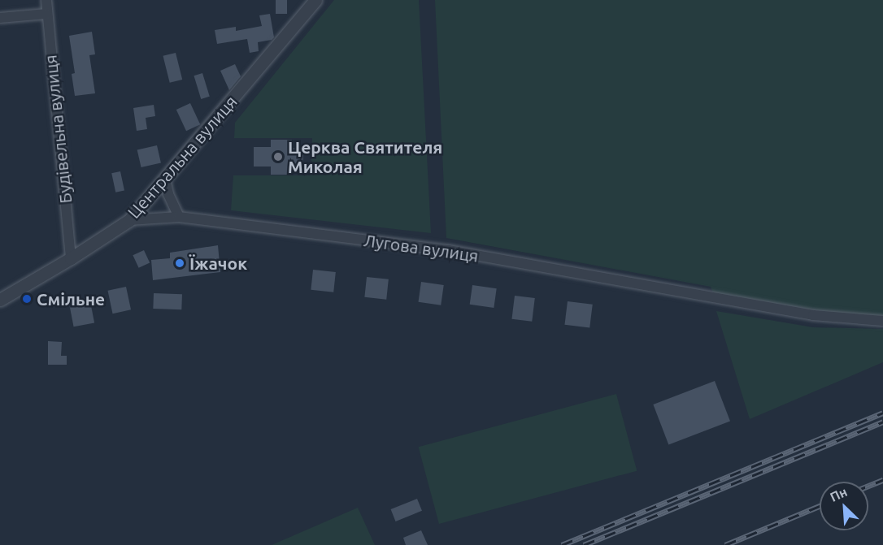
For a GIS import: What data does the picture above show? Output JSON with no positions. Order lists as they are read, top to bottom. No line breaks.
{"streets":{"street":["Будівельна вулиця","Центральна вулиця","Лугова вулиця"]},"crossings":[["Будівельна вулиця","Центральна вулиця"],["Центральна вулиця","Лугова вулиця"]],"places":["Церква Святителя Миколая","Їжачок","Смільне"],"north":"top left"}
